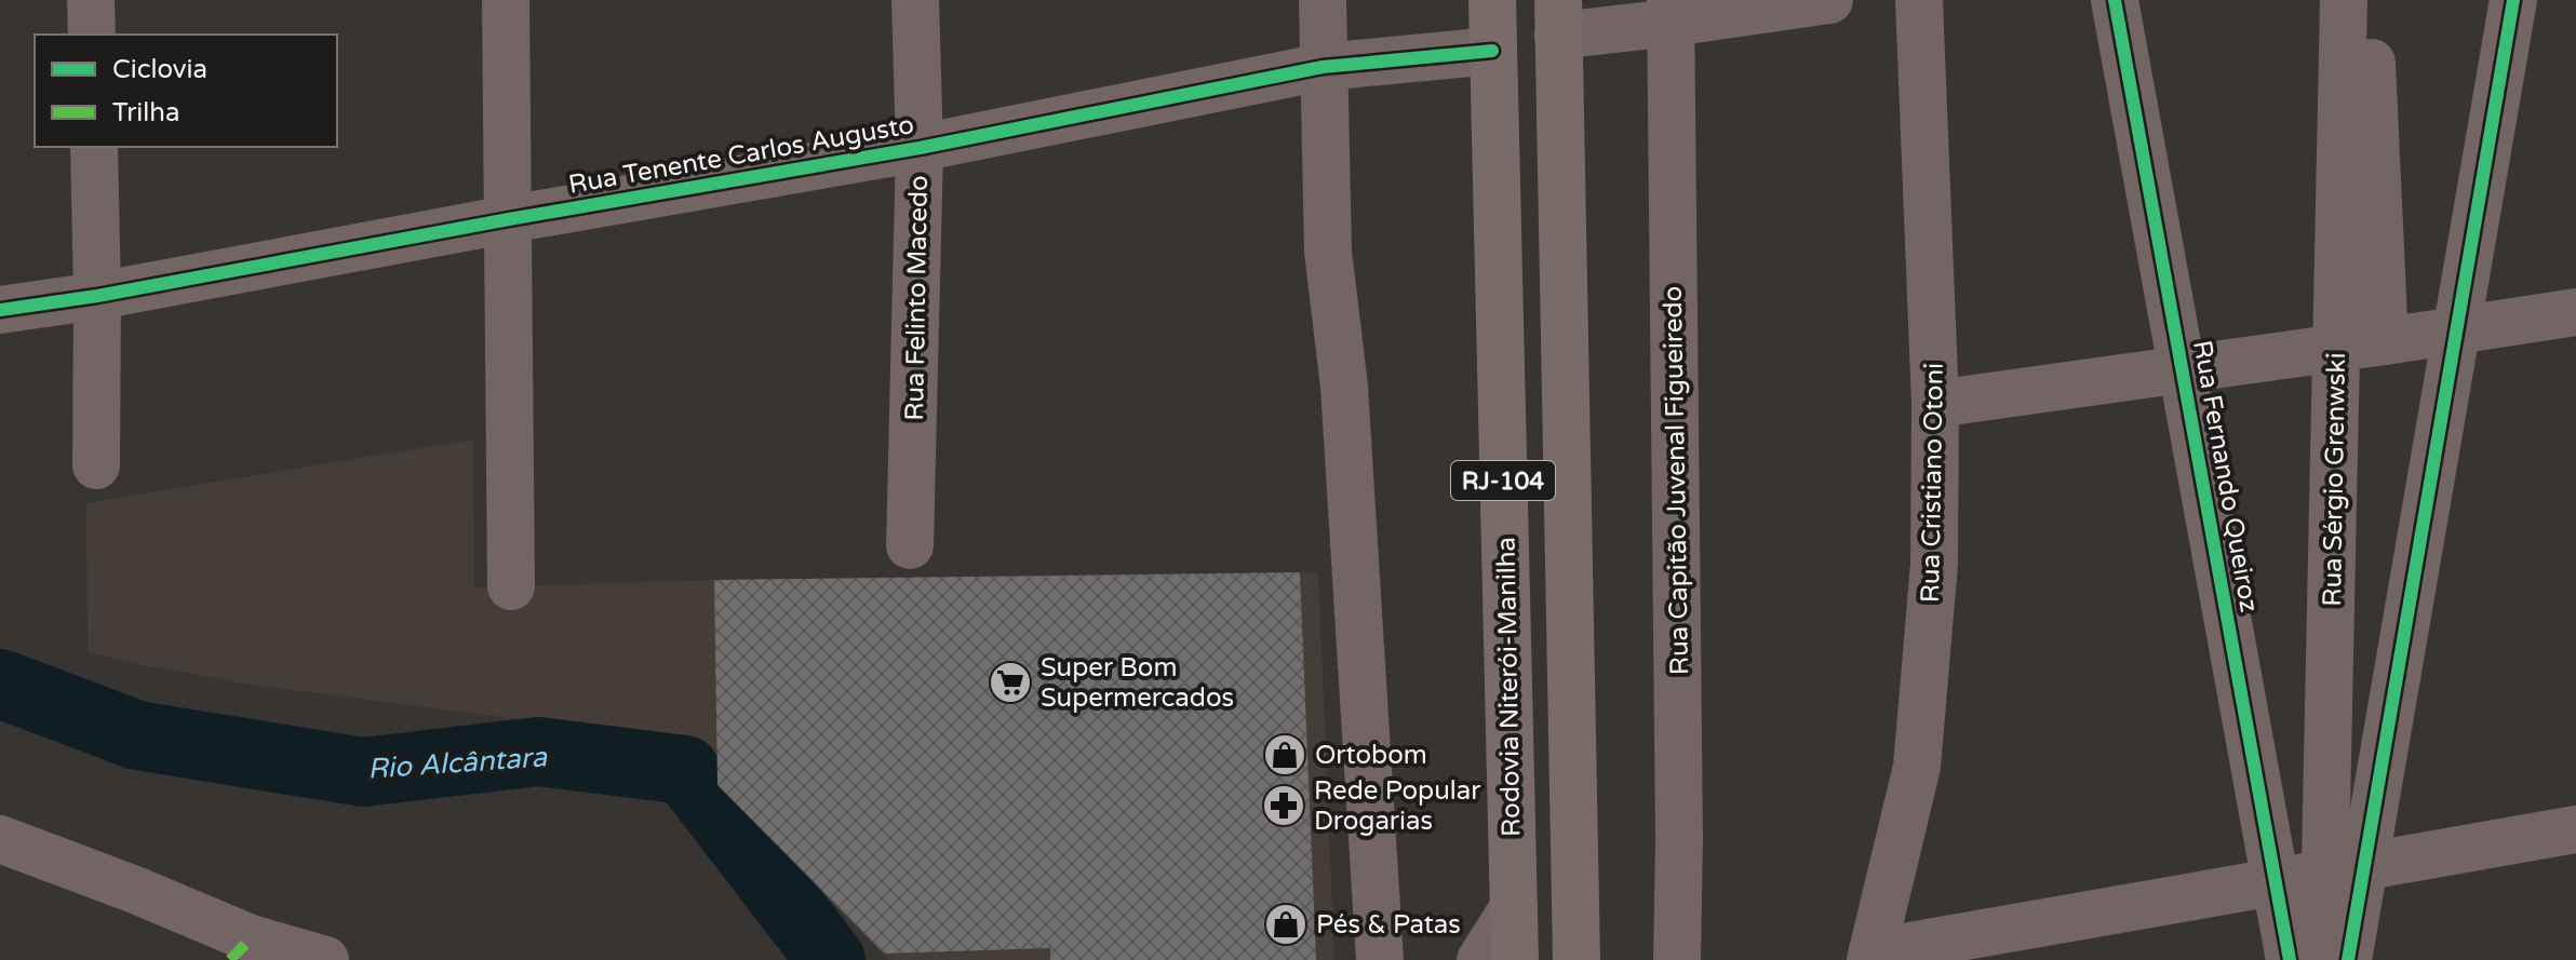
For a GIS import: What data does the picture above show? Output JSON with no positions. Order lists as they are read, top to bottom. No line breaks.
{"streets":{"highway":["RJ-104","Rodovia Niterói-Manilha"],"street":["Rua Tenente Carlos Augusto","Rua Felinto Macedo","Rua Fernando Queiroz","Rua Sérgio Grenwski","Rua Capitão Juvenal Figueiredo","Rua Cristiano Otoni"]},"crossings":[["Rua Tenente Carlos Augusto","Rua Felinto Macedo"],["Rua Tenente Carlos Augusto","Rodovia Niterói-Manilha"]],"water":["Rio Alcântara"],"places":{"supermarket":["Super Bom Supermercados"],"shop":["Ortobom","Pés & Patas"],"pharmacy":["Rede Popular Drogarias"]},"legend":["Ciclovia","Trilha"]}
